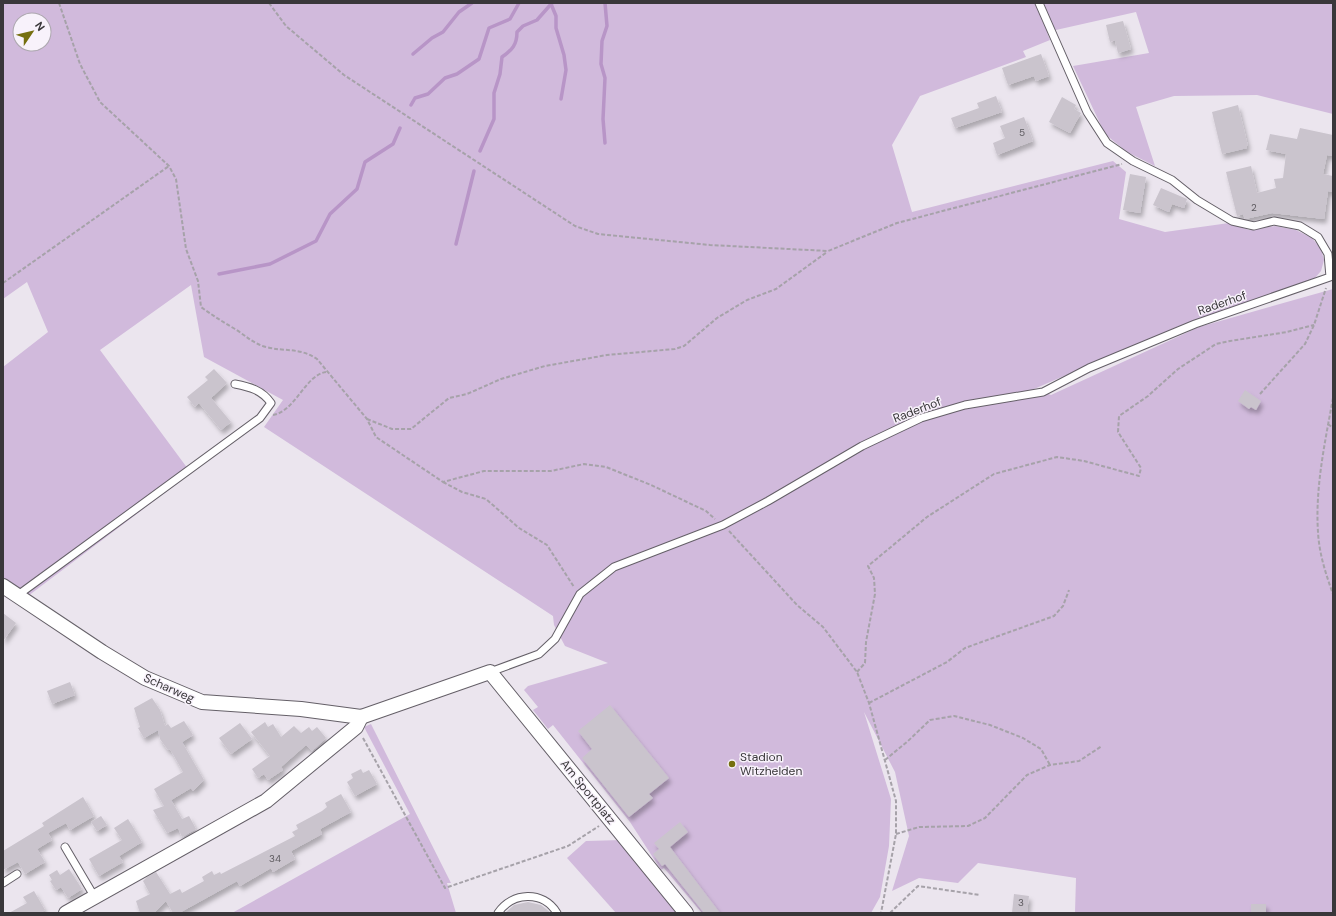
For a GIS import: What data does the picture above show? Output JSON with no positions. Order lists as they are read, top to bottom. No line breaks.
{"streets":{"street":["Scharweg","Am Sportplatz"],"lane":["Raderhof"]},"crossings":[["Scharweg","Am Sportplatz"]],"places":["Stadion Witzhelden"],"house_numbers":["5","2","34","3"],"north":"top right"}
